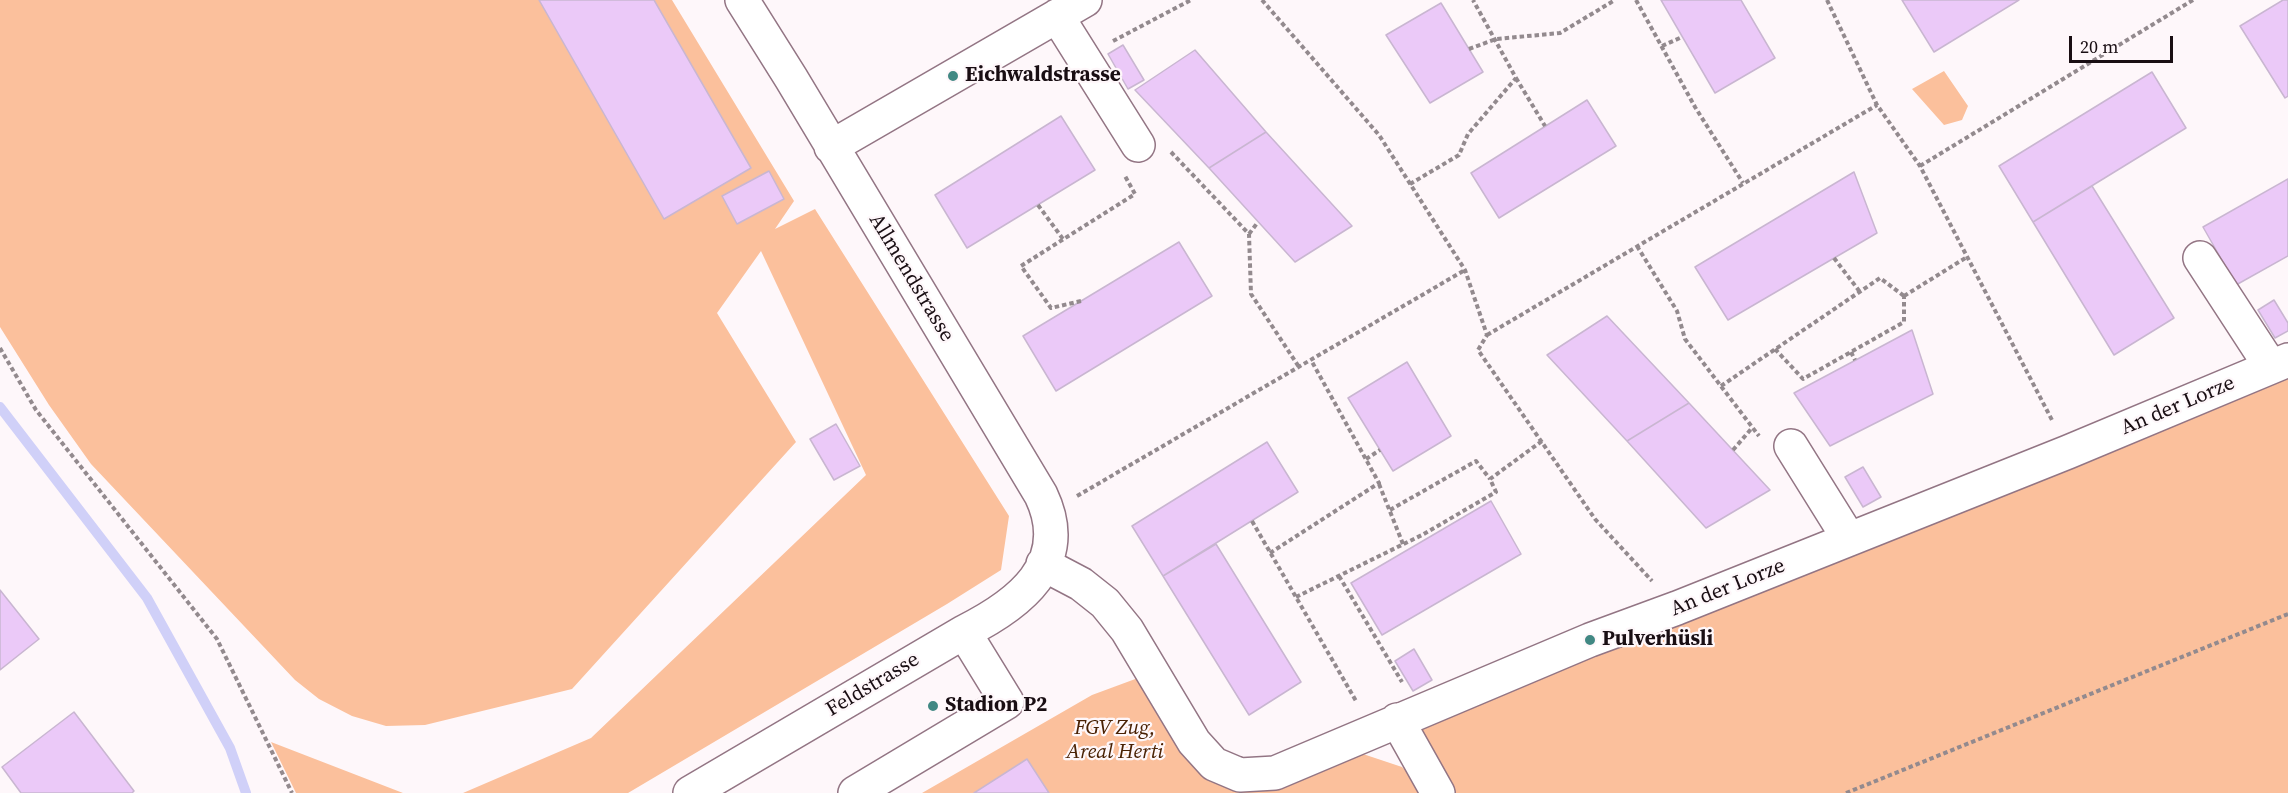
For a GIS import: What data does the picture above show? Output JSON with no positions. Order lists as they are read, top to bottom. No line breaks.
{"streets":{"street":["Allmendstrasse","An der Lorze","Feldstrasse"]},"crossings":[["Allmendstrasse","An der Lorze"],["Allmendstrasse","Feldstrasse"],["An der Lorze","Feldstrasse"]],"parks":["FGV Zug, Areal Herti"],"places":["Eichwaldstrasse","Pulverhüsli","Stadion P2"],"scale_bar":"20 m"}
